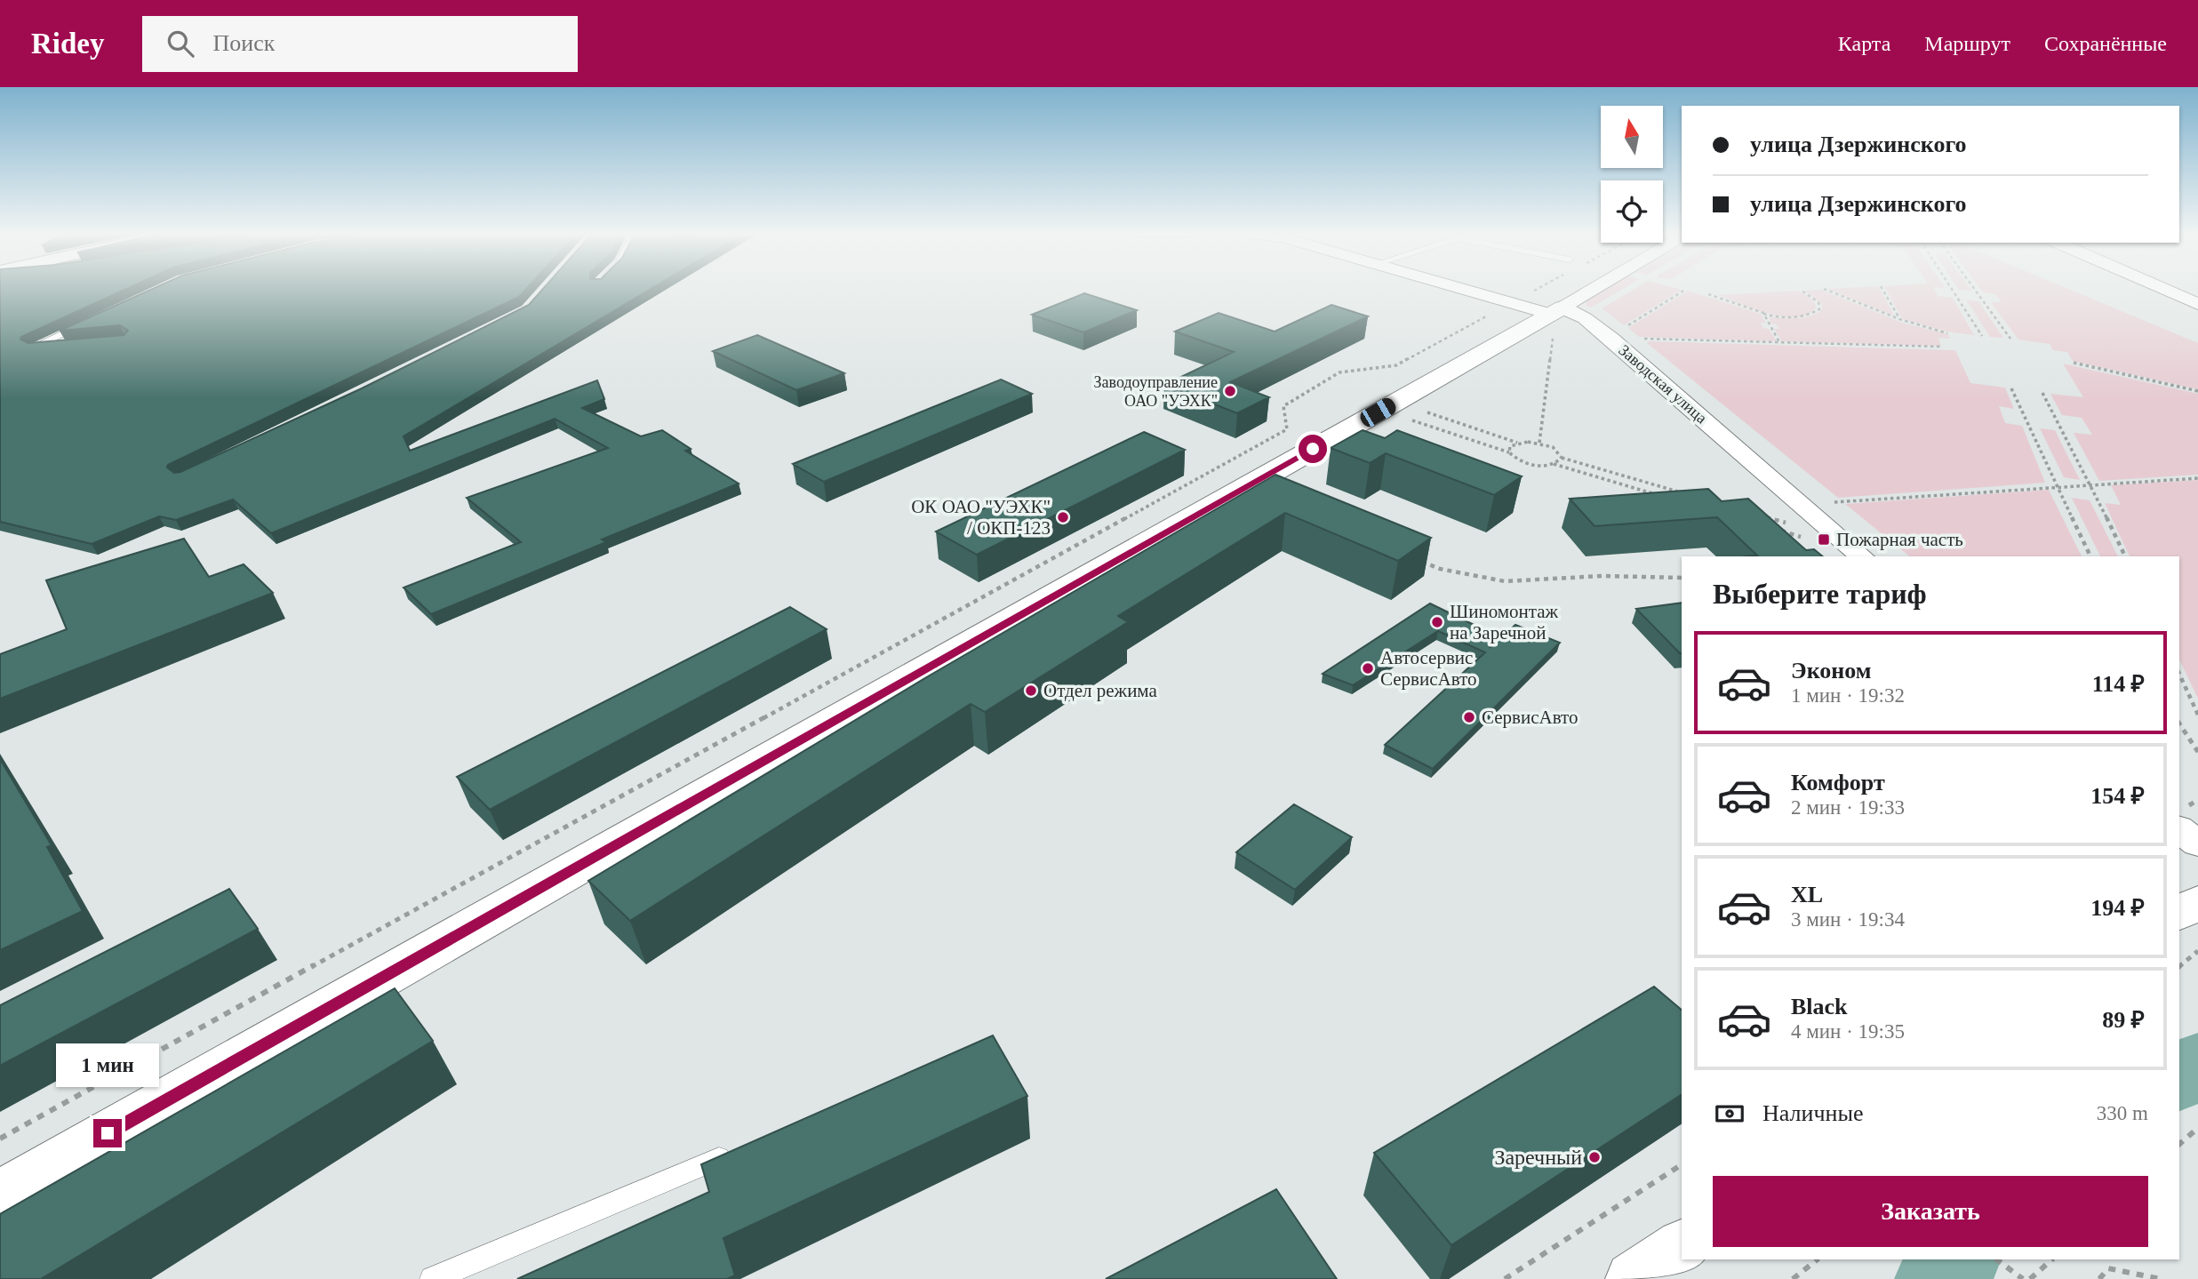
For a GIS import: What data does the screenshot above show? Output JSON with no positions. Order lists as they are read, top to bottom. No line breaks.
{"streets":{"street":["Заводская улица"]},"places":{"other":["Заводоуправление ОАО \"УЭХК\"","ОК ОАО \"УЭХК\" / ОКП-123","Шиномонтаж на Заречной","Автосервис СервисАвто","Отдел режима","СервисАвто","Заречный"],"transit":["Пожарная часть"]},"north":"top","page":{"header":"Ridey","search":"Поиск","nav":["Карта","Маршрут","Сохранённые"],"banner":["улица Дзержинского","улица Дзержинского"],"heading":"Выберите тариф","list":[{"name":"Эконом","note":"1 мин · 19:32","value":"114 ₽"},{"name":"Комфорт","note":"2 мин · 19:33","value":"154 ₽"},{"name":"XL","note":"3 мин · 19:34","value":"194 ₽"},{"name":"Black","note":"4 мин · 19:35","value":"89 ₽"}],"bubble":"1 мин","pay":["Наличные","330 m"],"buttons":"Заказать"}}
